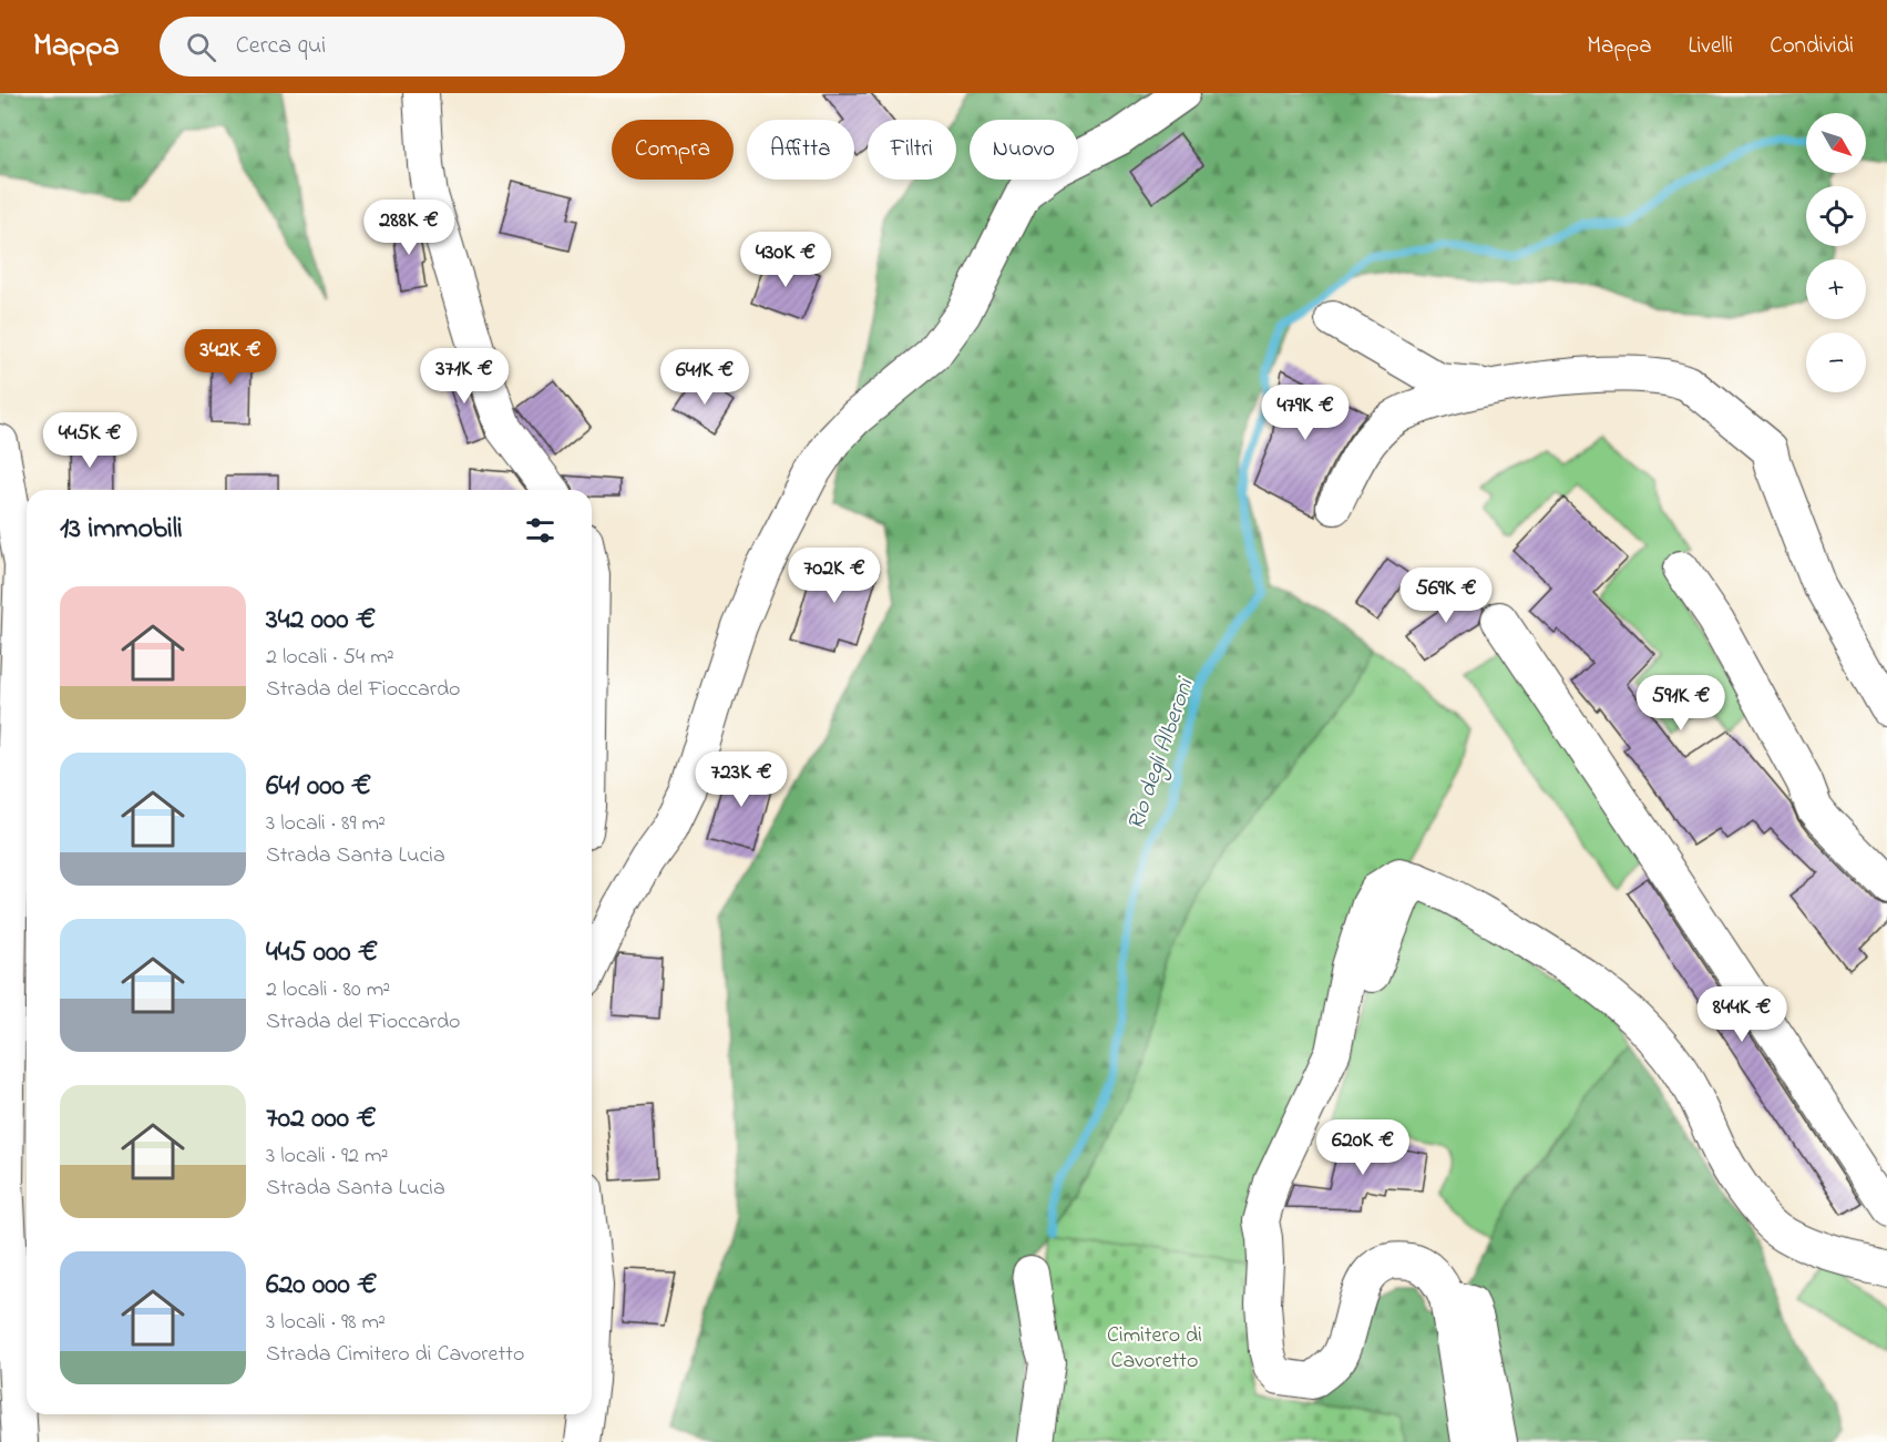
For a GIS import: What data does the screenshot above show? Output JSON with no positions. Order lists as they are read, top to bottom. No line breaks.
{"water":["Rio degli Alberoni"],"parks":["Cimitero di Cavoretto"],"north":"bottom right","page":{"header":"Mappa","search":"Cerca qui","nav":["Mappa","Livelli","Condividi"],"map_buttons":["+","−"],"chip":["Compra","Affitta","Filtri","Nuovo"],"price":["288K €","430K €","342K €","371K €","641K €","479K €","445K €","702K €","569K €","591K €","723K €","844K €","620K €"],"heading":"13 immobili","list":[{"name":"342 000 €","note":"2 locali · 54 m² · Strada del Fioccardo"},{"name":"641 000 €","note":"3 locali · 89 m² · Strada Santa Lucia"},{"name":"445 000 €","note":"2 locali · 80 m² · Strada del Fioccardo"},{"name":"702 000 €","note":"3 locali · 92 m² · Strada Santa Lucia"},{"name":"620 000 €","note":"3 locali · 98 m² · Strada Cimitero di Cavoretto"}]}}
